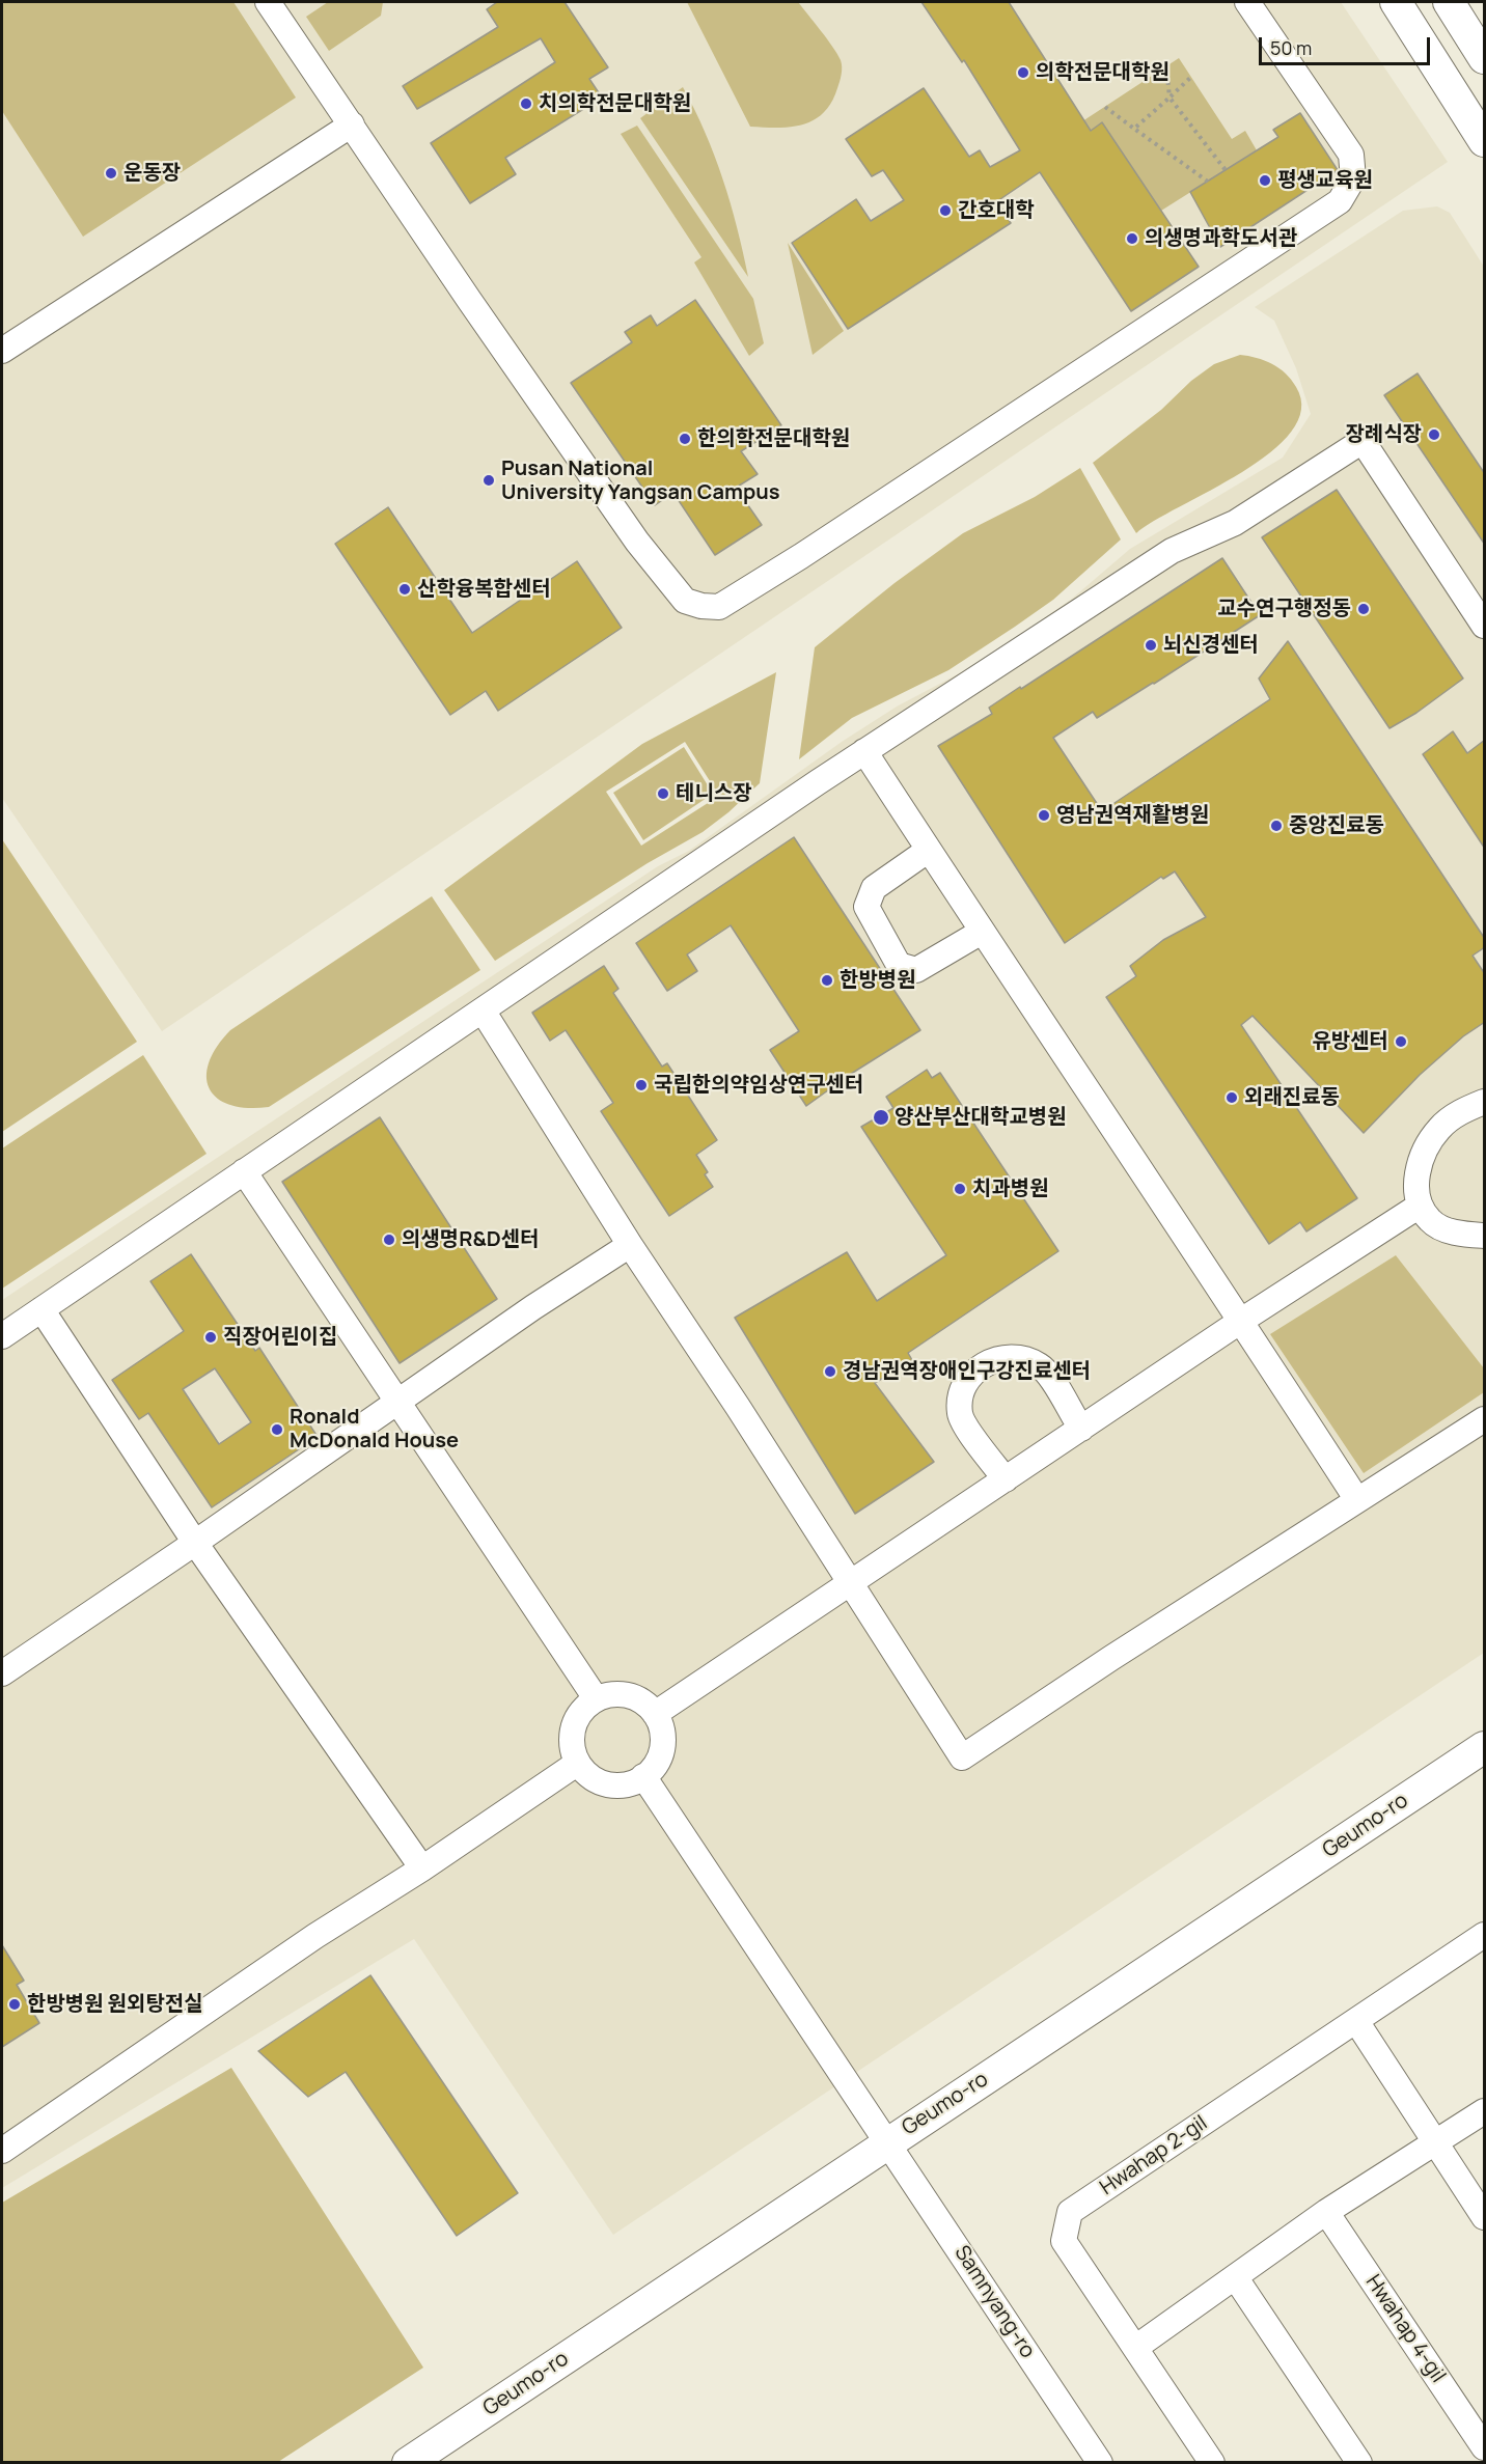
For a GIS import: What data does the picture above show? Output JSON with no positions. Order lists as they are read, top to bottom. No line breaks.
{"streets":{"main road":["Geumo-ro"],"street":["Hwahap 2-gil","Samnyang-ro","Hwahap 4-gil"]},"crossings":[["Geumo-ro","Samnyang-ro"]],"places":["의학전문대학원","치의학전문대학원","운동장","평생교육원","간호대학","의생명과학도서관","장례식장","한의학전문대학원","Pusan National University Yangsan Campus","산학융복합센터","교수연구행정동","뇌신경센터","테니스장","영남권역재활병원","중앙진료동","한방병원","유방센터","국립한의약임상연구센터","외래진료동","양산부산대학교병원","치과병원","의생명R&D센터","직장어린이집","경남권역장애인구강진료센터","Ronald McDonald House","한방병원 원외탕전실"],"scale_bar":"50 m"}
